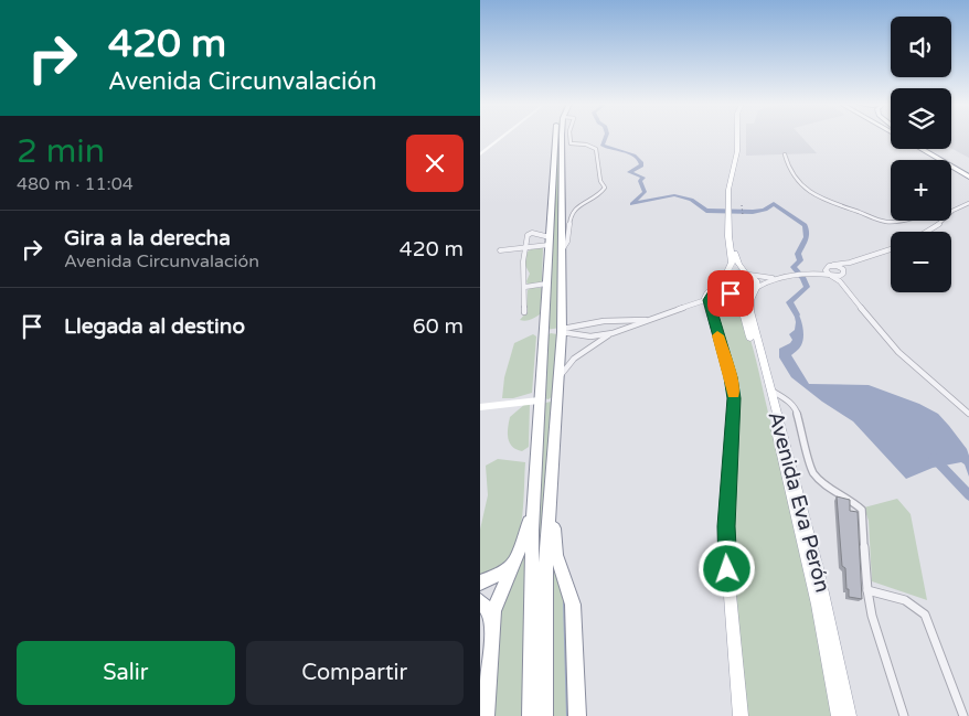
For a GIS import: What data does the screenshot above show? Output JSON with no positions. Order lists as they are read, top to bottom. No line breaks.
{"streets":{"main road":["Avenida Eva Perón"]},"page":{"turn":["420 m","Avenida Circunvalación"],"map_buttons":["+","−"],"heading":["2 min","480 m · 11:04"],"list":[{"name":"Gira a la derecha","note":"Avenida Circunvalación","value":"420 m"},{"name":"Llegada al destino","value":"60 m"}],"buttons":["Salir","Compartir"]}}
